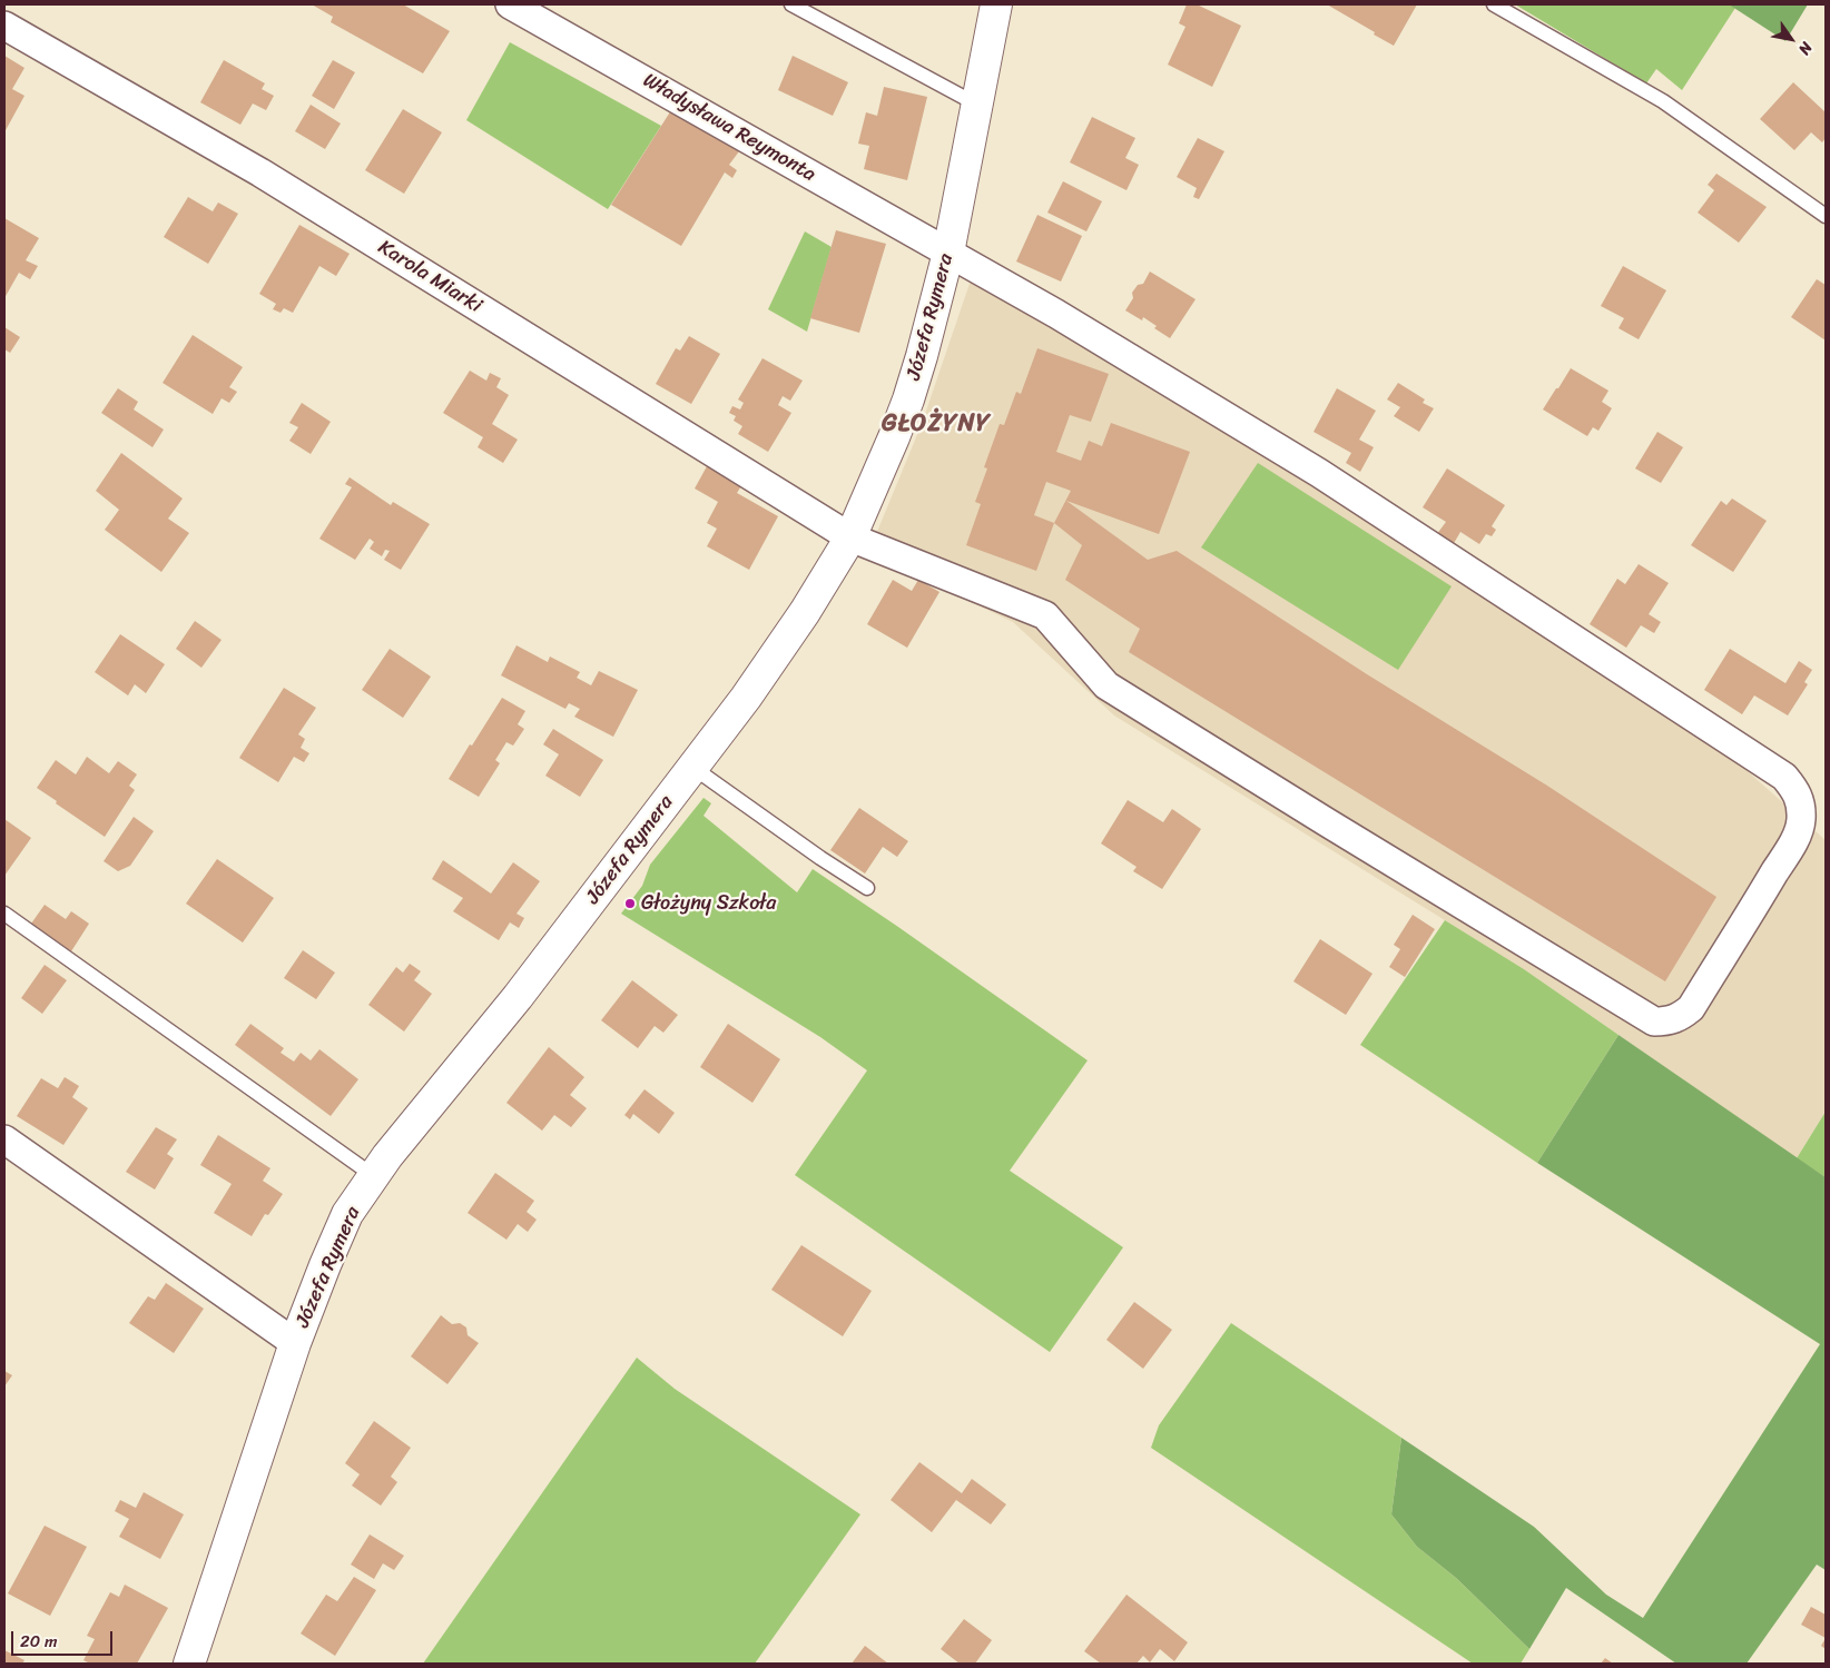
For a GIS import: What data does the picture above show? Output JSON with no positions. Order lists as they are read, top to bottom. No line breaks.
{"streets":{"street":["Władysława Reymonta","Karola Miarki","Józefa Rymera"]},"crossings":[["Władysława Reymonta","Karola Miarki"],["Władysława Reymonta","Józefa Rymera"],["Karola Miarki","Józefa Rymera"]],"districts":["GŁOŻYNY"],"places":["Głożyny Szkoła"],"scale_bar":"20 m","north":"bottom right"}
